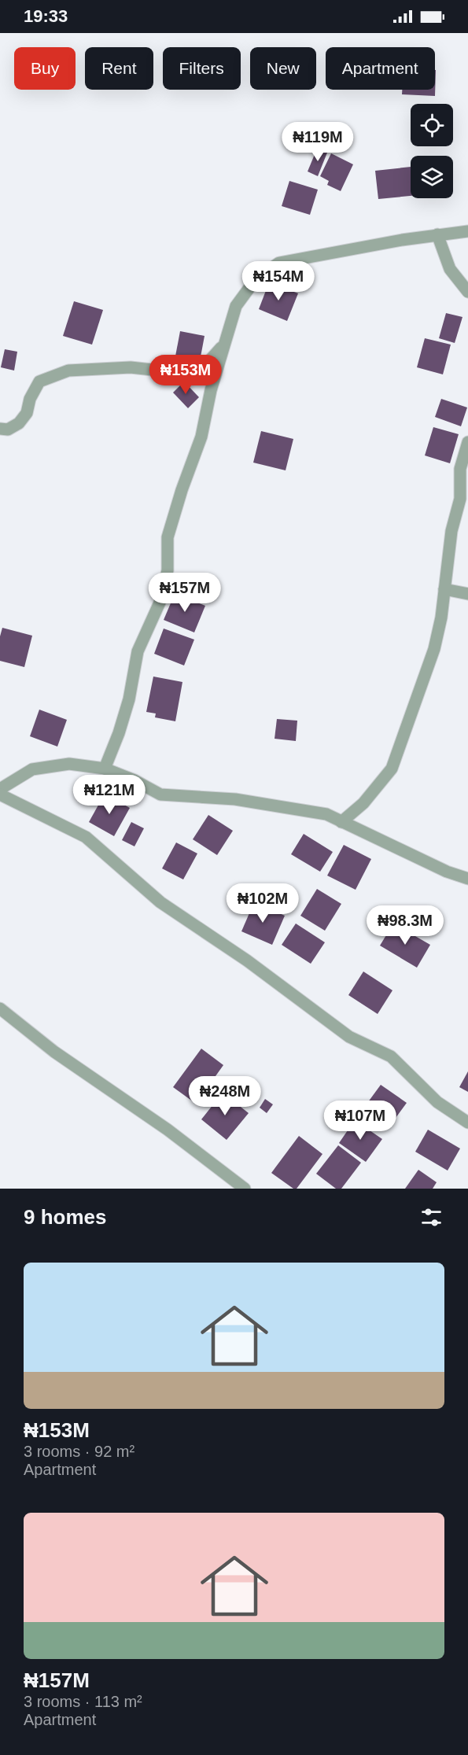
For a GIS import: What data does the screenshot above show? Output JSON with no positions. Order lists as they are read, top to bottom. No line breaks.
{"page":{"status":"19:33","chip":["Buy","Rent","Filters","New","Apartment"],"price":["₦119M","₦154M","₦153M","₦157M","₦121M","₦102M","₦98.3M","₦248M","₦107M"],"heading":"9 homes","list":[{"name":"₦153M","note":"3 rooms · 92 m² · Apartment"},{"name":"₦157M","note":"3 rooms · 113 m² · Apartment"}]}}
